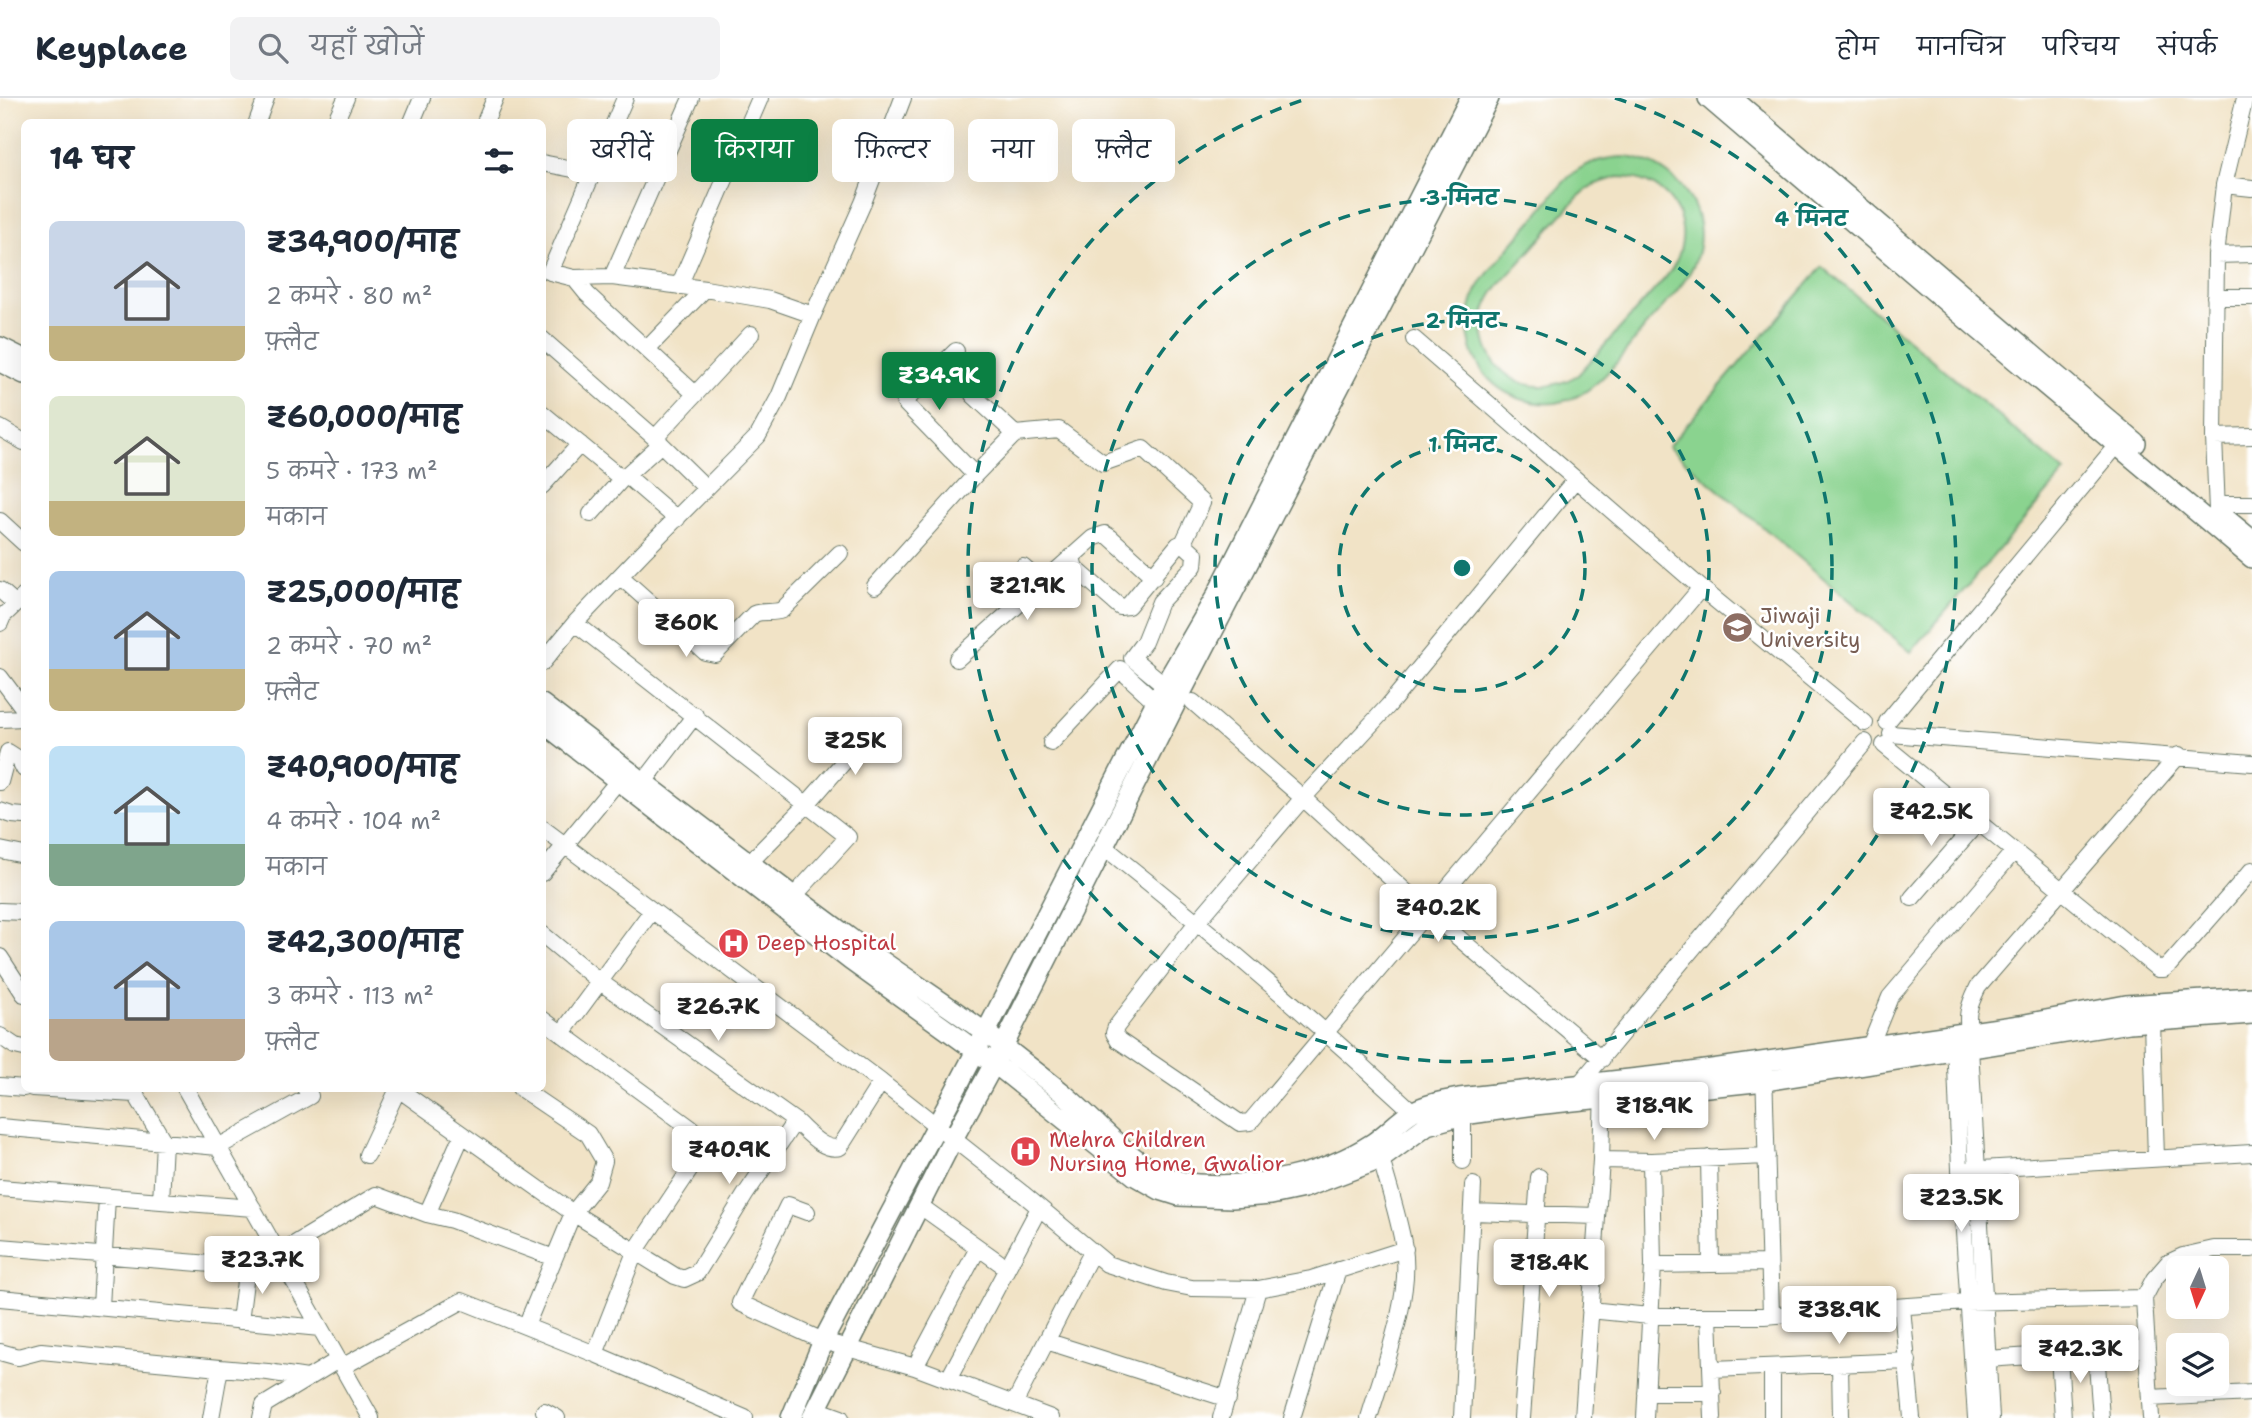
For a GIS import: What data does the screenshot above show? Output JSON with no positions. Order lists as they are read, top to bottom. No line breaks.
{"places":{"school or university":["Jiwaji University"],"hospital":["Deep Hospital","Mehra Children Nursing Home, Gwalior"]},"north":"bottom","page":{"header":"Keyplace","search":"यहाँ खोजें","nav":["होम","मानचित्र","परिचय","संपर्क"],"chip":["खरीदें","किराया","फ़िल्टर","नया","फ़्लैट"],"heading":"14 घर","list":[{"name":"₹34,900/माह","note":"2 कमरे · 80 m² · फ़्लैट"},{"name":"₹60,000/माह","note":"5 कमरे · 173 m² · मकान"},{"name":"₹25,000/माह","note":"2 कमरे · 70 m² · फ़्लैट"},{"name":"₹40,900/माह","note":"4 कमरे · 104 m² · मकान"},{"name":"₹42,300/माह","note":"3 कमरे · 113 m² · फ़्लैट"}],"price":["₹34.9K","₹21.9K","₹60K","₹25K","₹42.5K","₹40.2K","₹26.7K","₹18.9K","₹40.9K","₹23.5K","₹23.7K","₹18.4K","₹38.9K","₹42.3K"]},"rings":["3 मिनट","4 मिनट","2 मिनट","1 मिनट"]}
